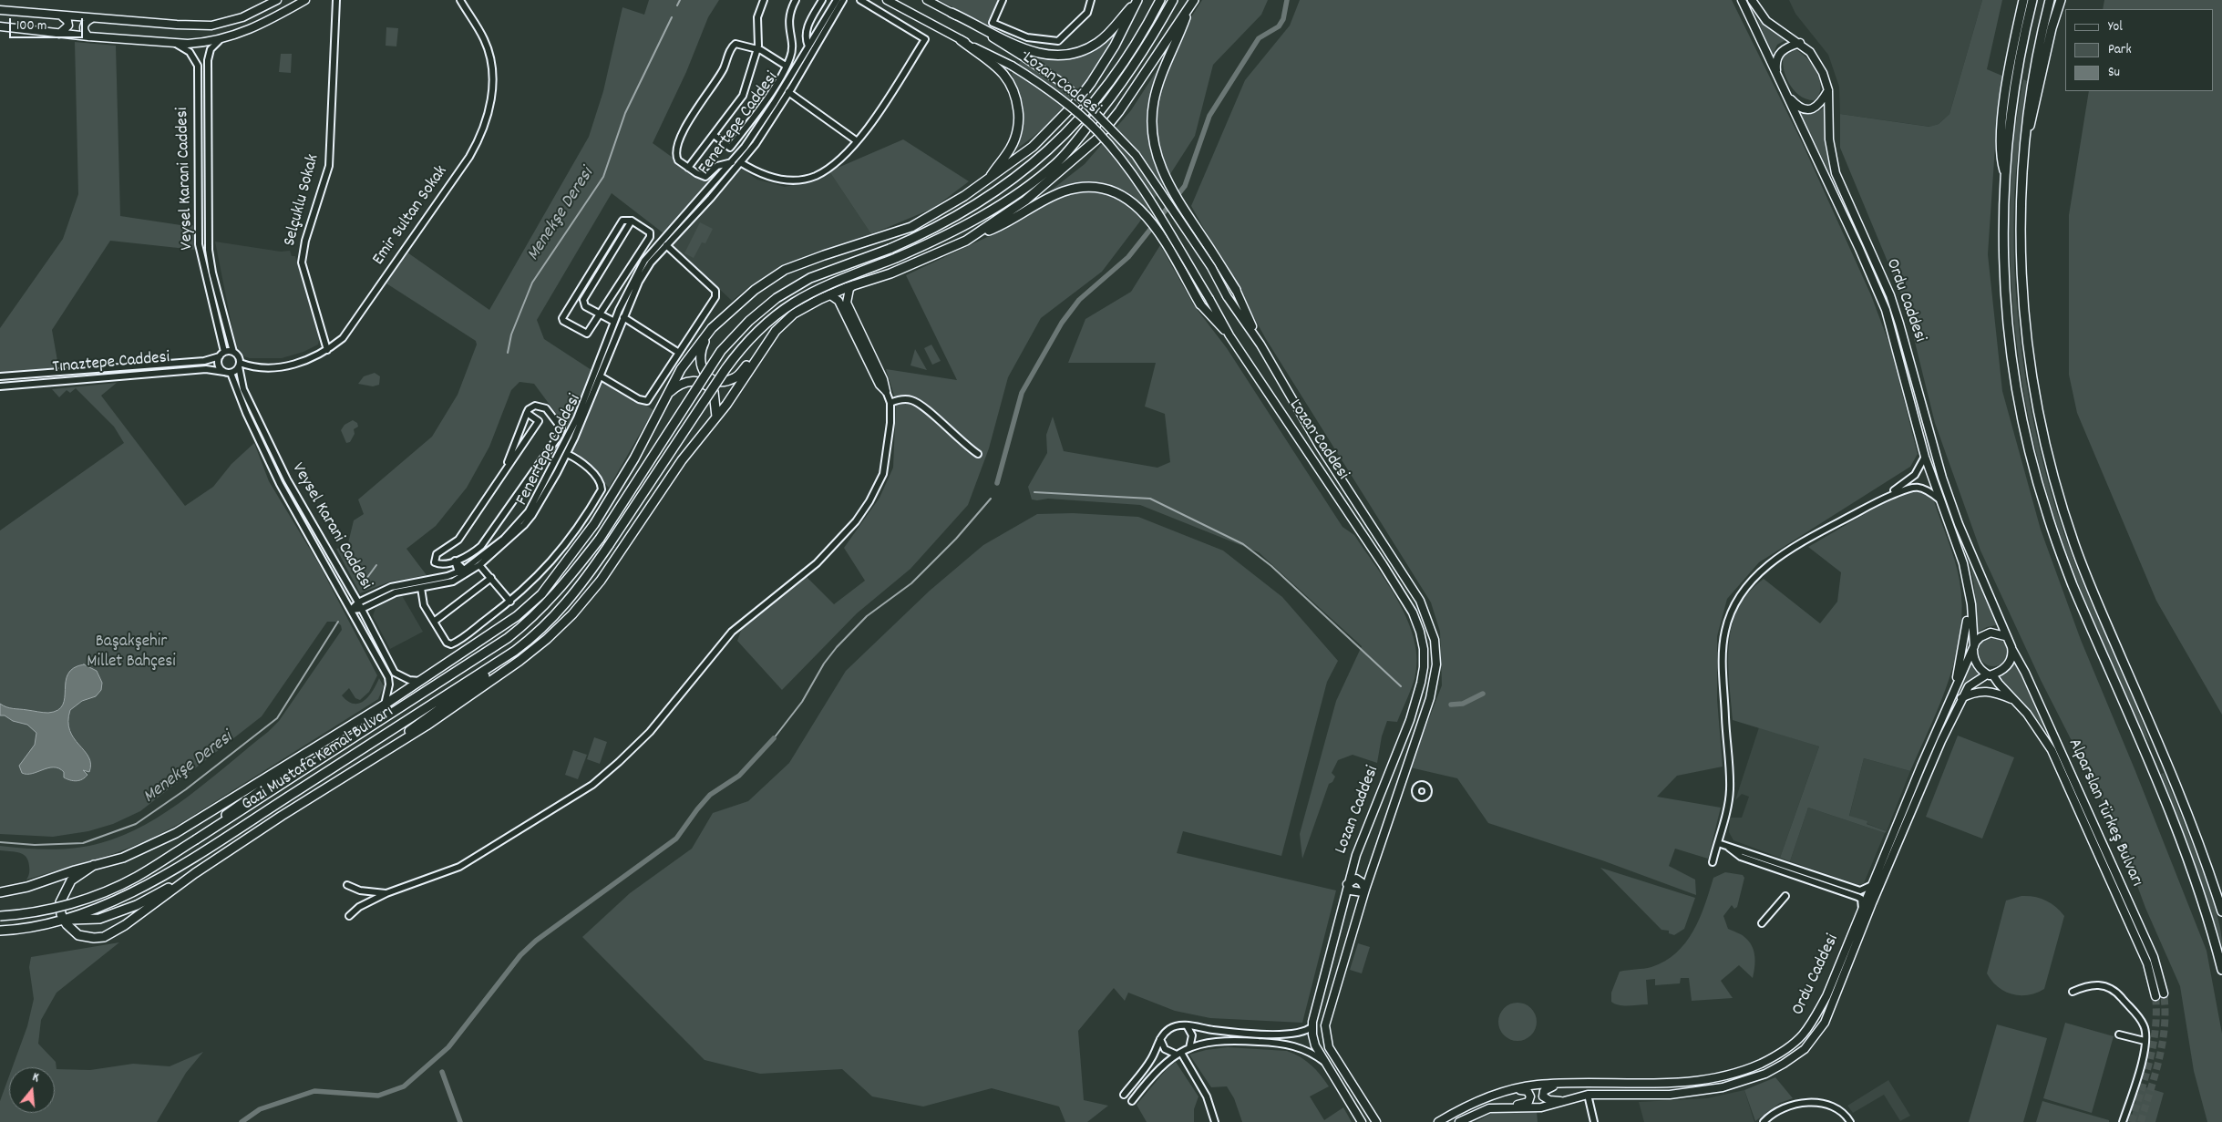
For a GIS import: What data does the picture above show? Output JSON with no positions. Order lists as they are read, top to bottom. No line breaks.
{"streets":{"highway":["Gazi Mustafa Kemal Bulvarı"],"main road":["Lozan Caddesi","Ordu Caddesi","Alparslan Türkeş Bulvarı"],"street":["Fenertepe Caddesi","Veysel Karani Caddesi","Selçuklu Sokak","Emir Sultan Sokak","Tınaztepe Caddesi"]},"crossings":[["Fenertepe Caddesi","Veysel Karani Caddesi"],["Veysel Karani Caddesi","Emir Sultan Sokak"],["Veysel Karani Caddesi","Tınaztepe Caddesi"],["Selçuklu Sokak","Emir Sultan Sokak"],["Emir Sultan Sokak","Tınaztepe Caddesi"],["Ordu Caddesi","Alparslan Türkeş Bulvarı"]],"water":["Menekşe Deresi"],"parks":["Başakşehir Millet Bahçesi"],"legend":["Yol","Park","Su"],"scale_bar":"100 m","north":"top"}
